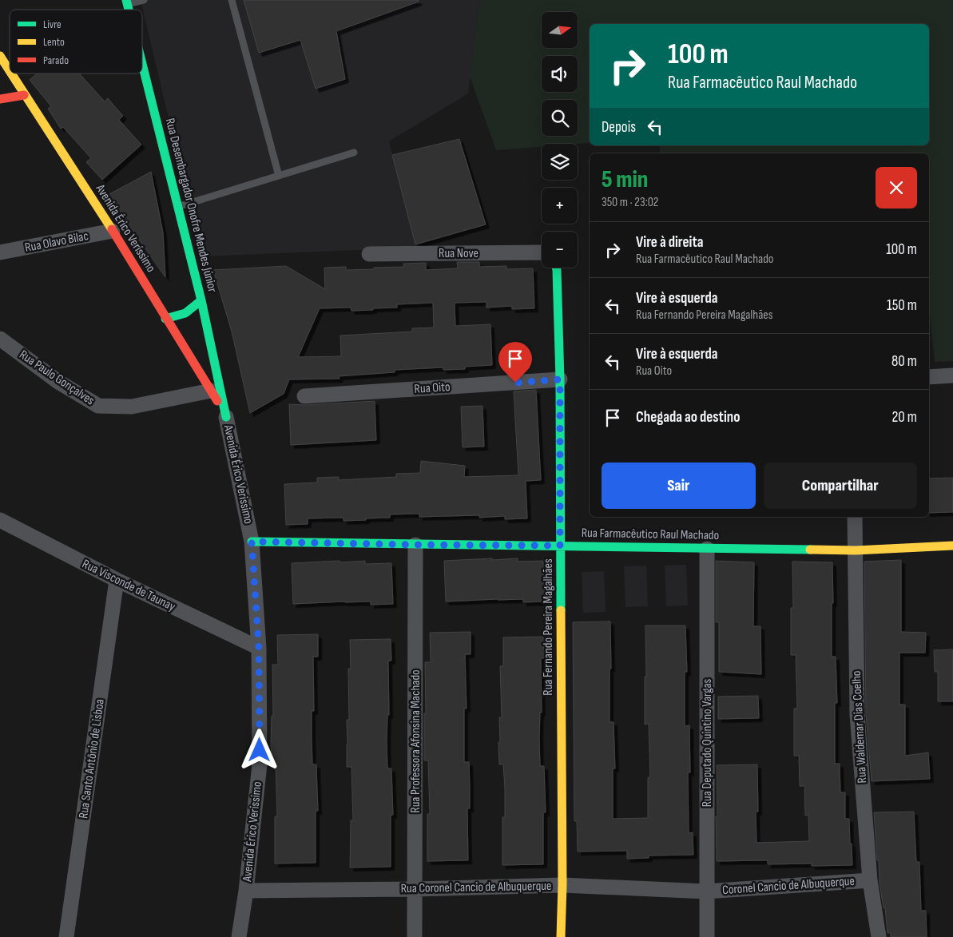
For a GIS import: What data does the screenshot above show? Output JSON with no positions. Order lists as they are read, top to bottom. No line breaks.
{"streets":{"street":["Rua Desembargador Onofre Mendes Júnior","Avenida Érico Veríssimo","Rua Olavo Bilac","Rua Nove","Rua Paulo Gonçalves","Rua Oito","Avenida Érico Verissimo","Rua Farmacêutico Raul Machado","Rua Visconde de Taunay","Rua Fernando Pereira Magalhães","Rua Waldemar Dias Coelho","Rua Professora Afonsina Machado","Rua Deputado Quintino Vargas","Rua Santo Antônio de Lisboa","Coronel Cancio de Albuquerque","Rua Coronel Cancio de Albuquerque"]},"crossings":[["Rua Desembargador Onofre Mendes Júnior","Avenida Érico Veríssimo"],["Rua Desembargador Onofre Mendes Júnior","Avenida Érico Verissimo"],["Avenida Érico Veríssimo","Rua Olavo Bilac"],["Avenida Érico Veríssimo","Rua Paulo Gonçalves"],["Avenida Érico Veríssimo","Avenida Érico Verissimo"],["Rua Oito","Rua Fernando Pereira Magalhães"],["Avenida Érico Verissimo","Rua Farmacêutico Raul Machado"],["Avenida Érico Verissimo","Rua Visconde de Taunay"],["Avenida Érico Verissimo","Rua Coronel Cancio de Albuquerque"],["Rua Farmacêutico Raul Machado","Rua Fernando Pereira Magalhães"],["Rua Farmacêutico Raul Machado","Rua Waldemar Dias Coelho"],["Rua Farmacêutico Raul Machado","Rua Professora Afonsina Machado"],["Rua Farmacêutico Raul Machado","Rua Deputado Quintino Vargas"],["Rua Visconde de Taunay","Rua Santo Antônio de Lisboa"],["Rua Fernando Pereira Magalhães","Rua Coronel Cancio de Albuquerque"],["Rua Waldemar Dias Coelho","Coronel Cancio de Albuquerque"],["Rua Professora Afonsina Machado","Rua Coronel Cancio de Albuquerque"],["Rua Deputado Quintino Vargas","Coronel Cancio de Albuquerque"],["Rua Deputado Quintino Vargas","Rua Coronel Cancio de Albuquerque"],["Coronel Cancio de Albuquerque","Rua Coronel Cancio de Albuquerque"]],"legend":["Livre","Lento","Parado"],"north":"right","page":{"map_buttons":["+","−"],"turn":["100 m","Rua Farmacêutico Raul Machado"],"then":"Depois","heading":["5 min","350 m · 23:02"],"list":[{"name":"Vire à direita","note":"Rua Farmacêutico Raul Machado","value":"100 m"},{"name":"Vire à esquerda","note":"Rua Fernando Pereira Magalhães","value":"150 m"},{"name":"Vire à esquerda","note":"Rua Oito","value":"80 m"},{"name":"Chegada ao destino","value":"20 m"}],"buttons":["Sair","Compartilhar"]}}
